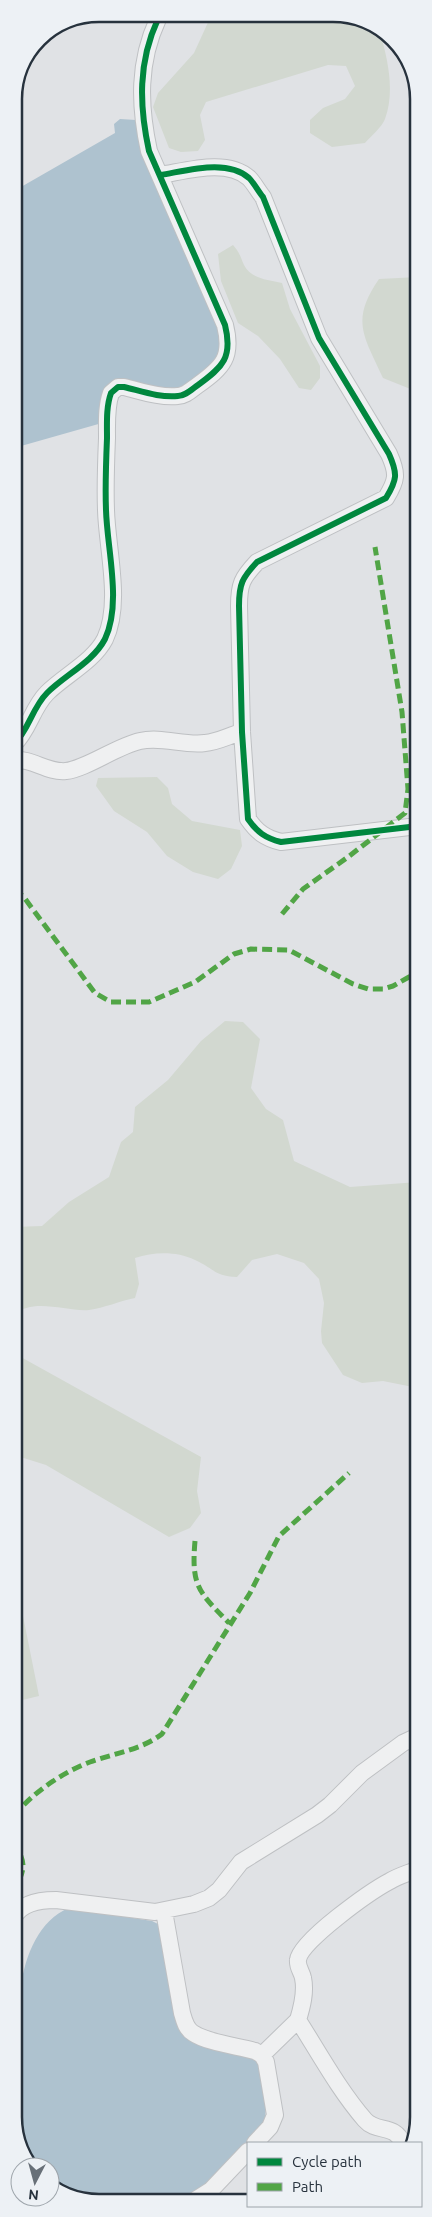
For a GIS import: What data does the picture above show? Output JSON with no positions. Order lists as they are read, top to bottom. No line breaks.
{"legend":["Cycle path","Path"],"north":"bottom"}
